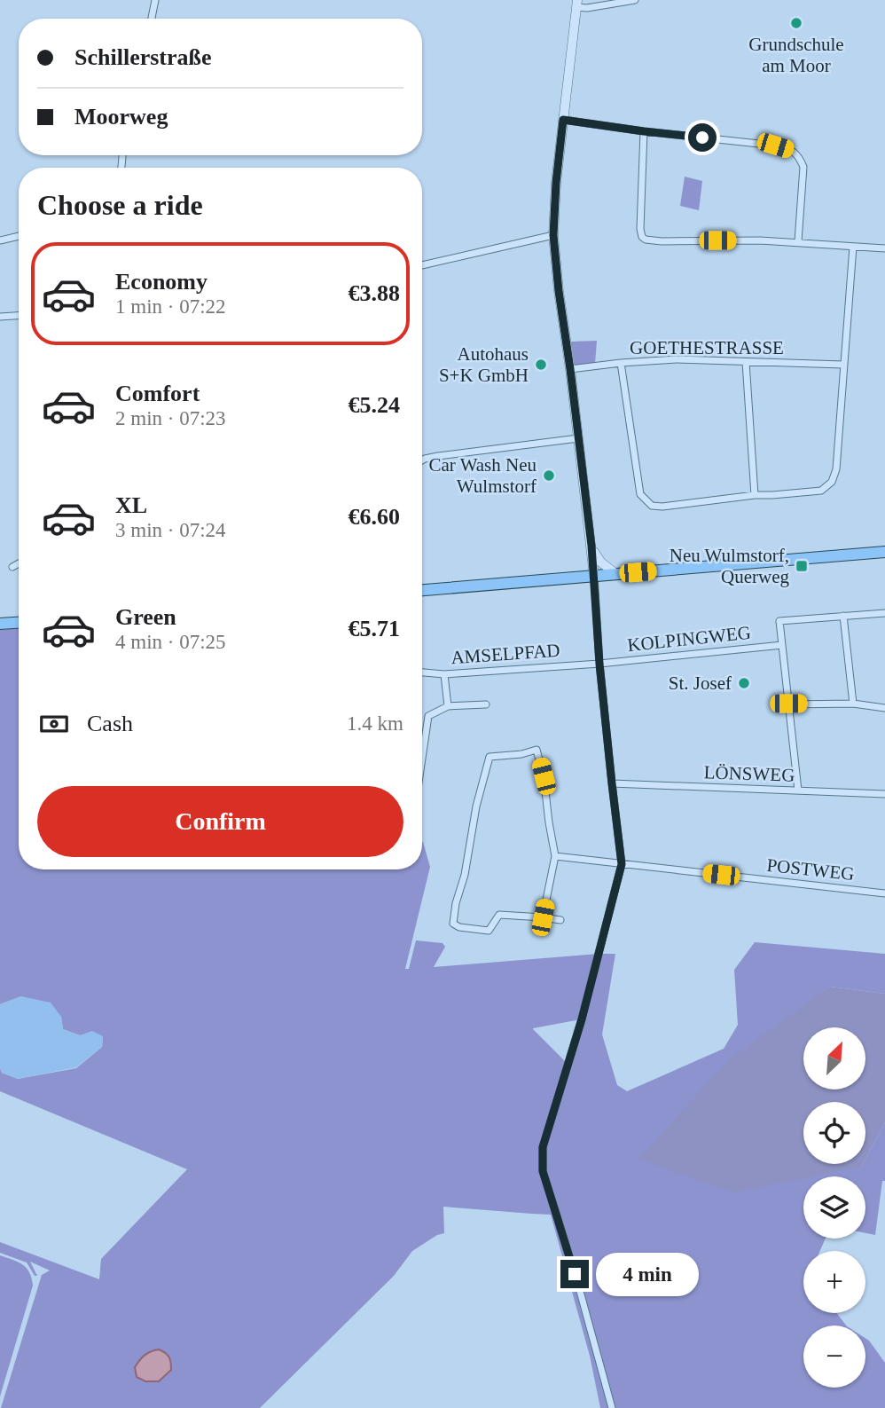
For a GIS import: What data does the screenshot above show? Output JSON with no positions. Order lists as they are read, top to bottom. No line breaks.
{"streets":{"street":["GOETHESTRASSE","KOLPINGWEG","AMSELPFAD","LÖNSWEG","POSTWEG"]},"crossings":[["KOLPINGWEG","AMSELPFAD"]],"places":{"other":["Grundschule am Moor","Autohaus S+K GmbH","Car Wash Neu Wulmstorf","St. Josef"],"transit":["Neu Wulmstorf, Querweg"]},"north":"top right","page":{"banner":["Schillerstraße","Moorweg"],"heading":"Choose a ride","list":[{"name":"Economy","note":"1 min · 07:22","value":"€3.88"},{"name":"Comfort","note":"2 min · 07:23","value":"€5.24"},{"name":"XL","note":"3 min · 07:24","value":"€6.60"},{"name":"Green","note":"4 min · 07:25","value":"€5.71"}],"pay":["Cash","1.4 km"],"buttons":"Confirm","map_buttons":["+","−"],"bubble":"4 min"}}
